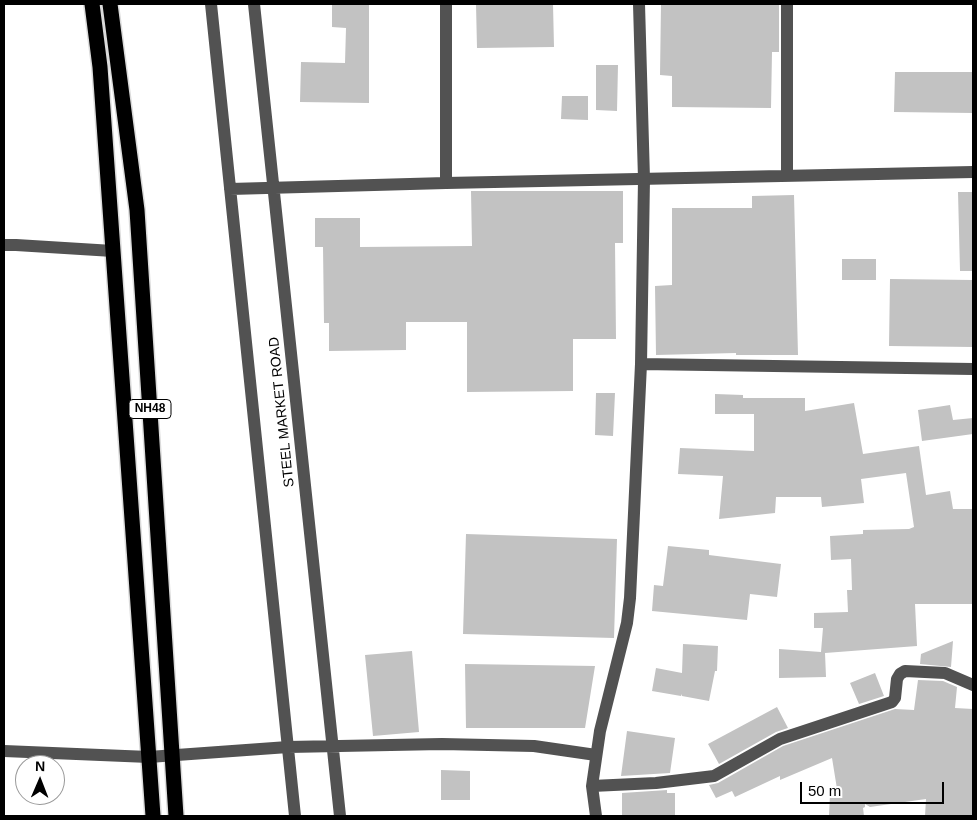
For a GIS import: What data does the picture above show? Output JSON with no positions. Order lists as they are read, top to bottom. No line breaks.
{"streets":{"highway":["NH48"],"street":["STEEL MARKET ROAD"]},"scale_bar":"50 m","north":"top"}
